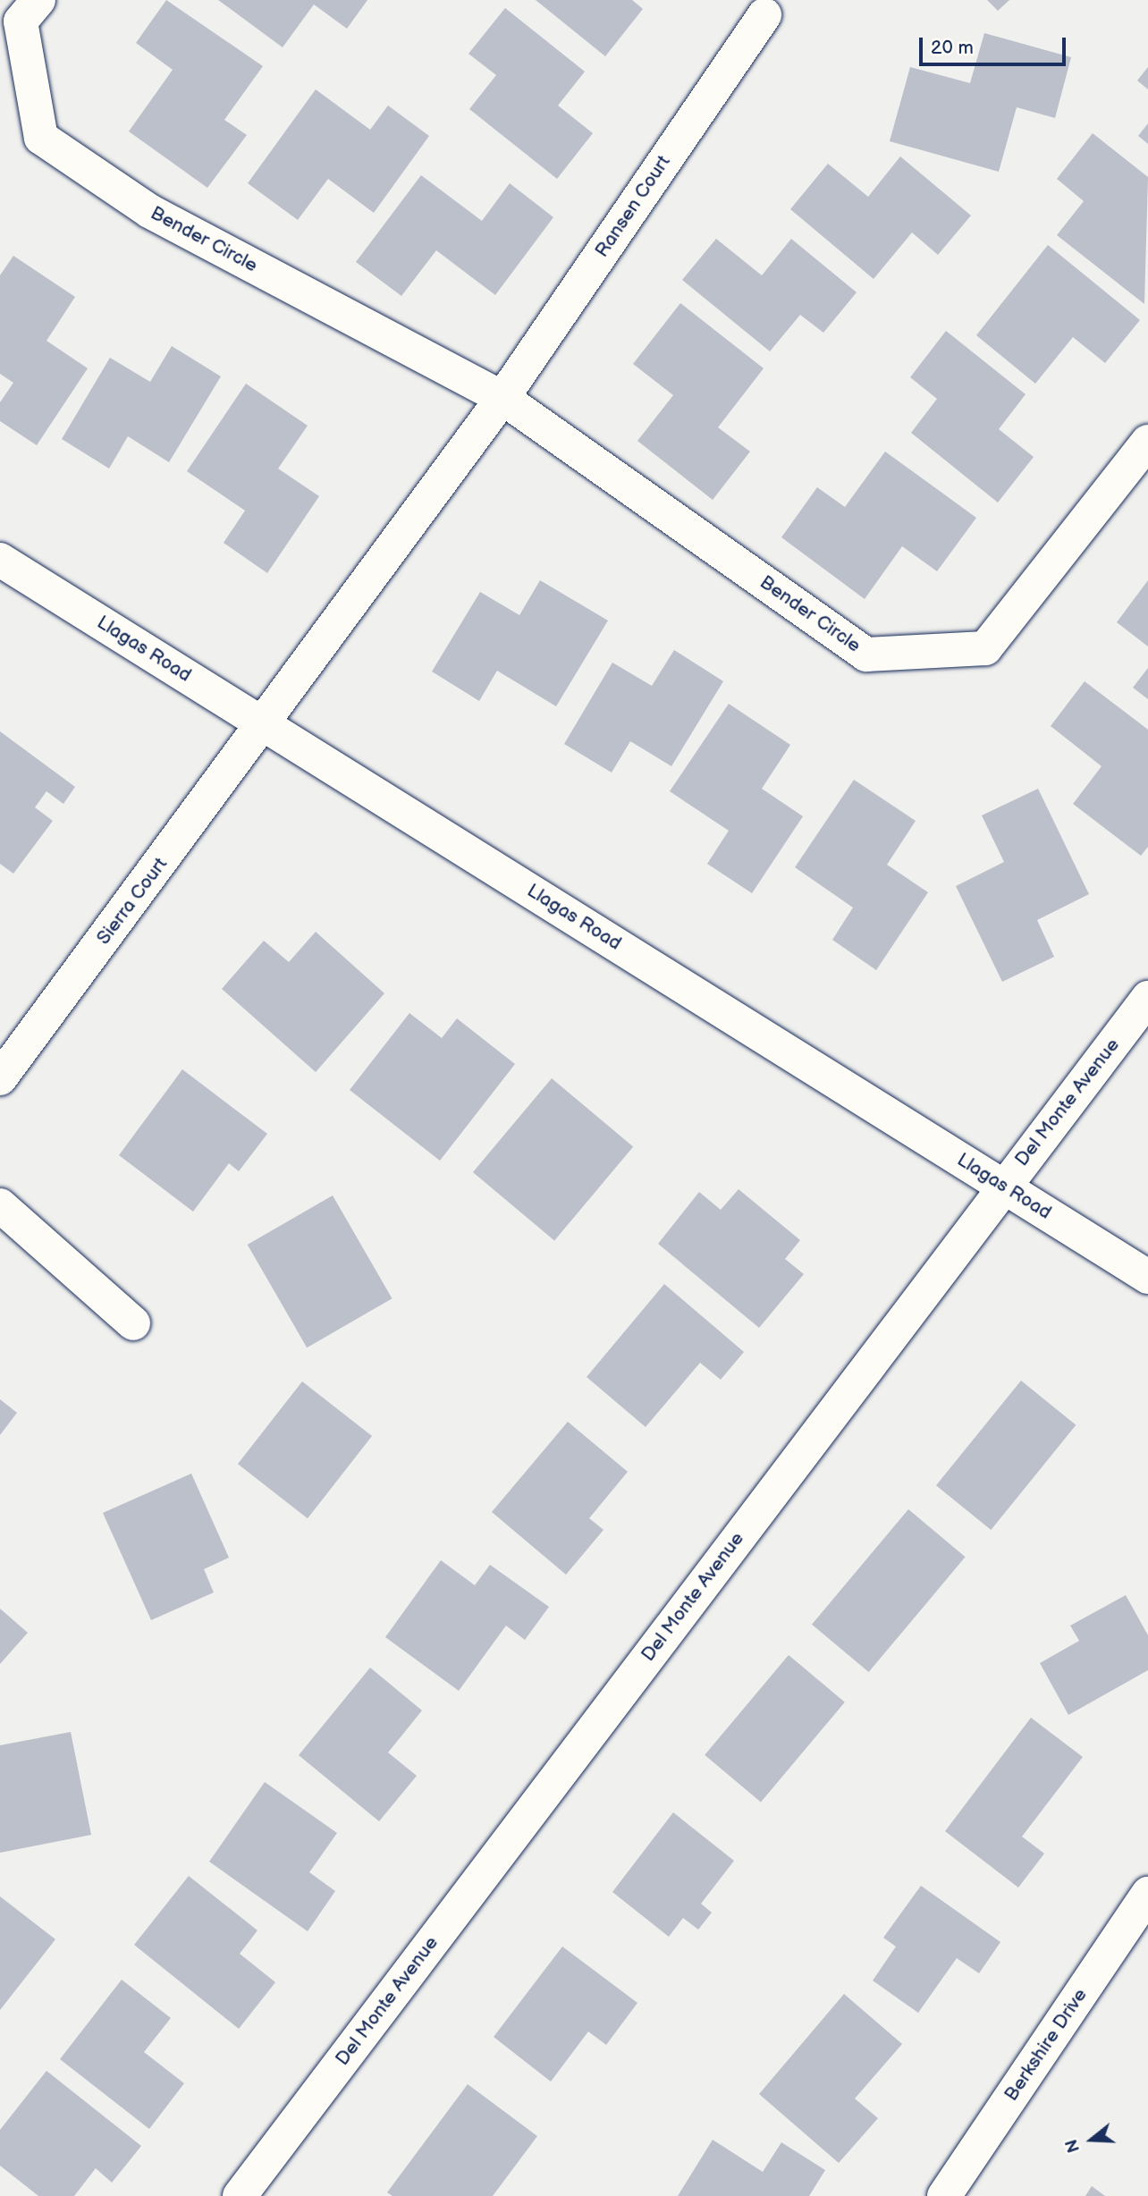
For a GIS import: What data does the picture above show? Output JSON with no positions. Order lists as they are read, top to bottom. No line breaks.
{"streets":{"street":["Ransen Court","Bender Circle","Llagas Road","Sierra Court","Del Monte Avenue","Berkshire Drive"]},"crossings":[["Ransen Court","Bender Circle"],["Llagas Road","Sierra Court"],["Llagas Road","Del Monte Avenue"]],"scale_bar":"20 m","north":"left"}
